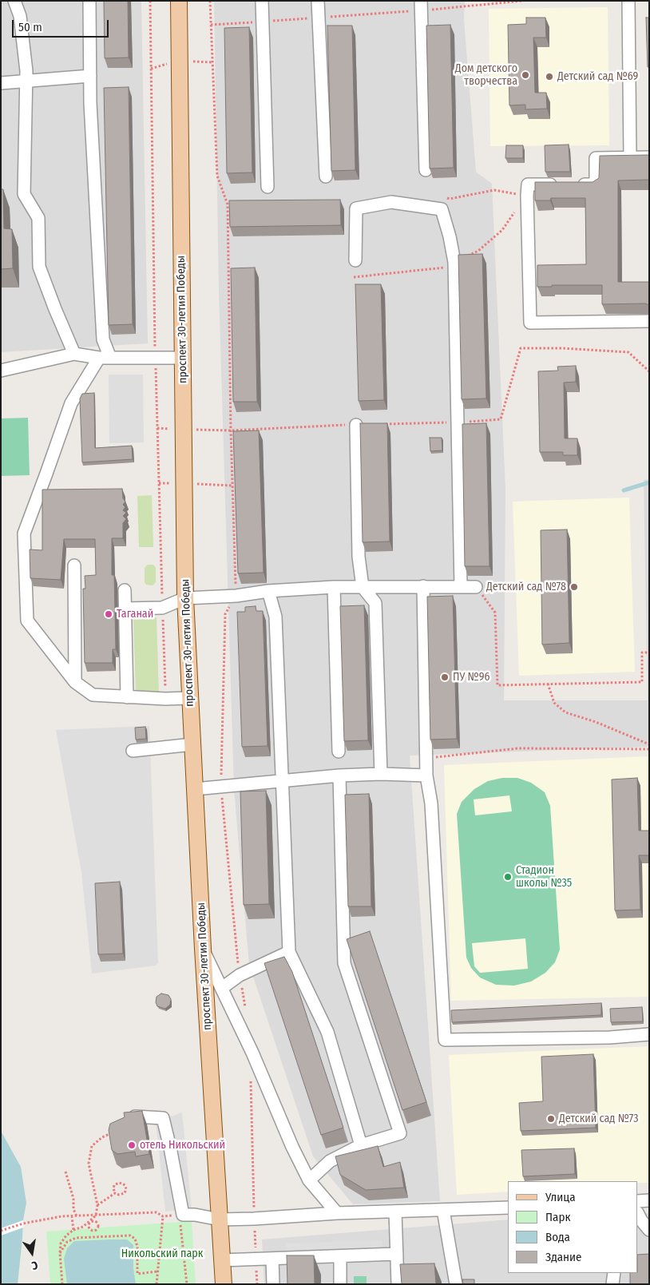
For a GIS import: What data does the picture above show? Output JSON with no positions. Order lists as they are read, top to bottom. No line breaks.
{"streets":{"main road":["проспект 30-летия Победы"]},"parks":["Никольский парк"],"places":["Дом детского творчества","Детский сад №69","Детский сад №78","Таганай","ПУ №96","Стадион школы №35","Детский сад №73","отель Никольский"],"legend":["Улица","Парк","Вода","Здание"],"scale_bar":"50 m","north":"bottom"}
